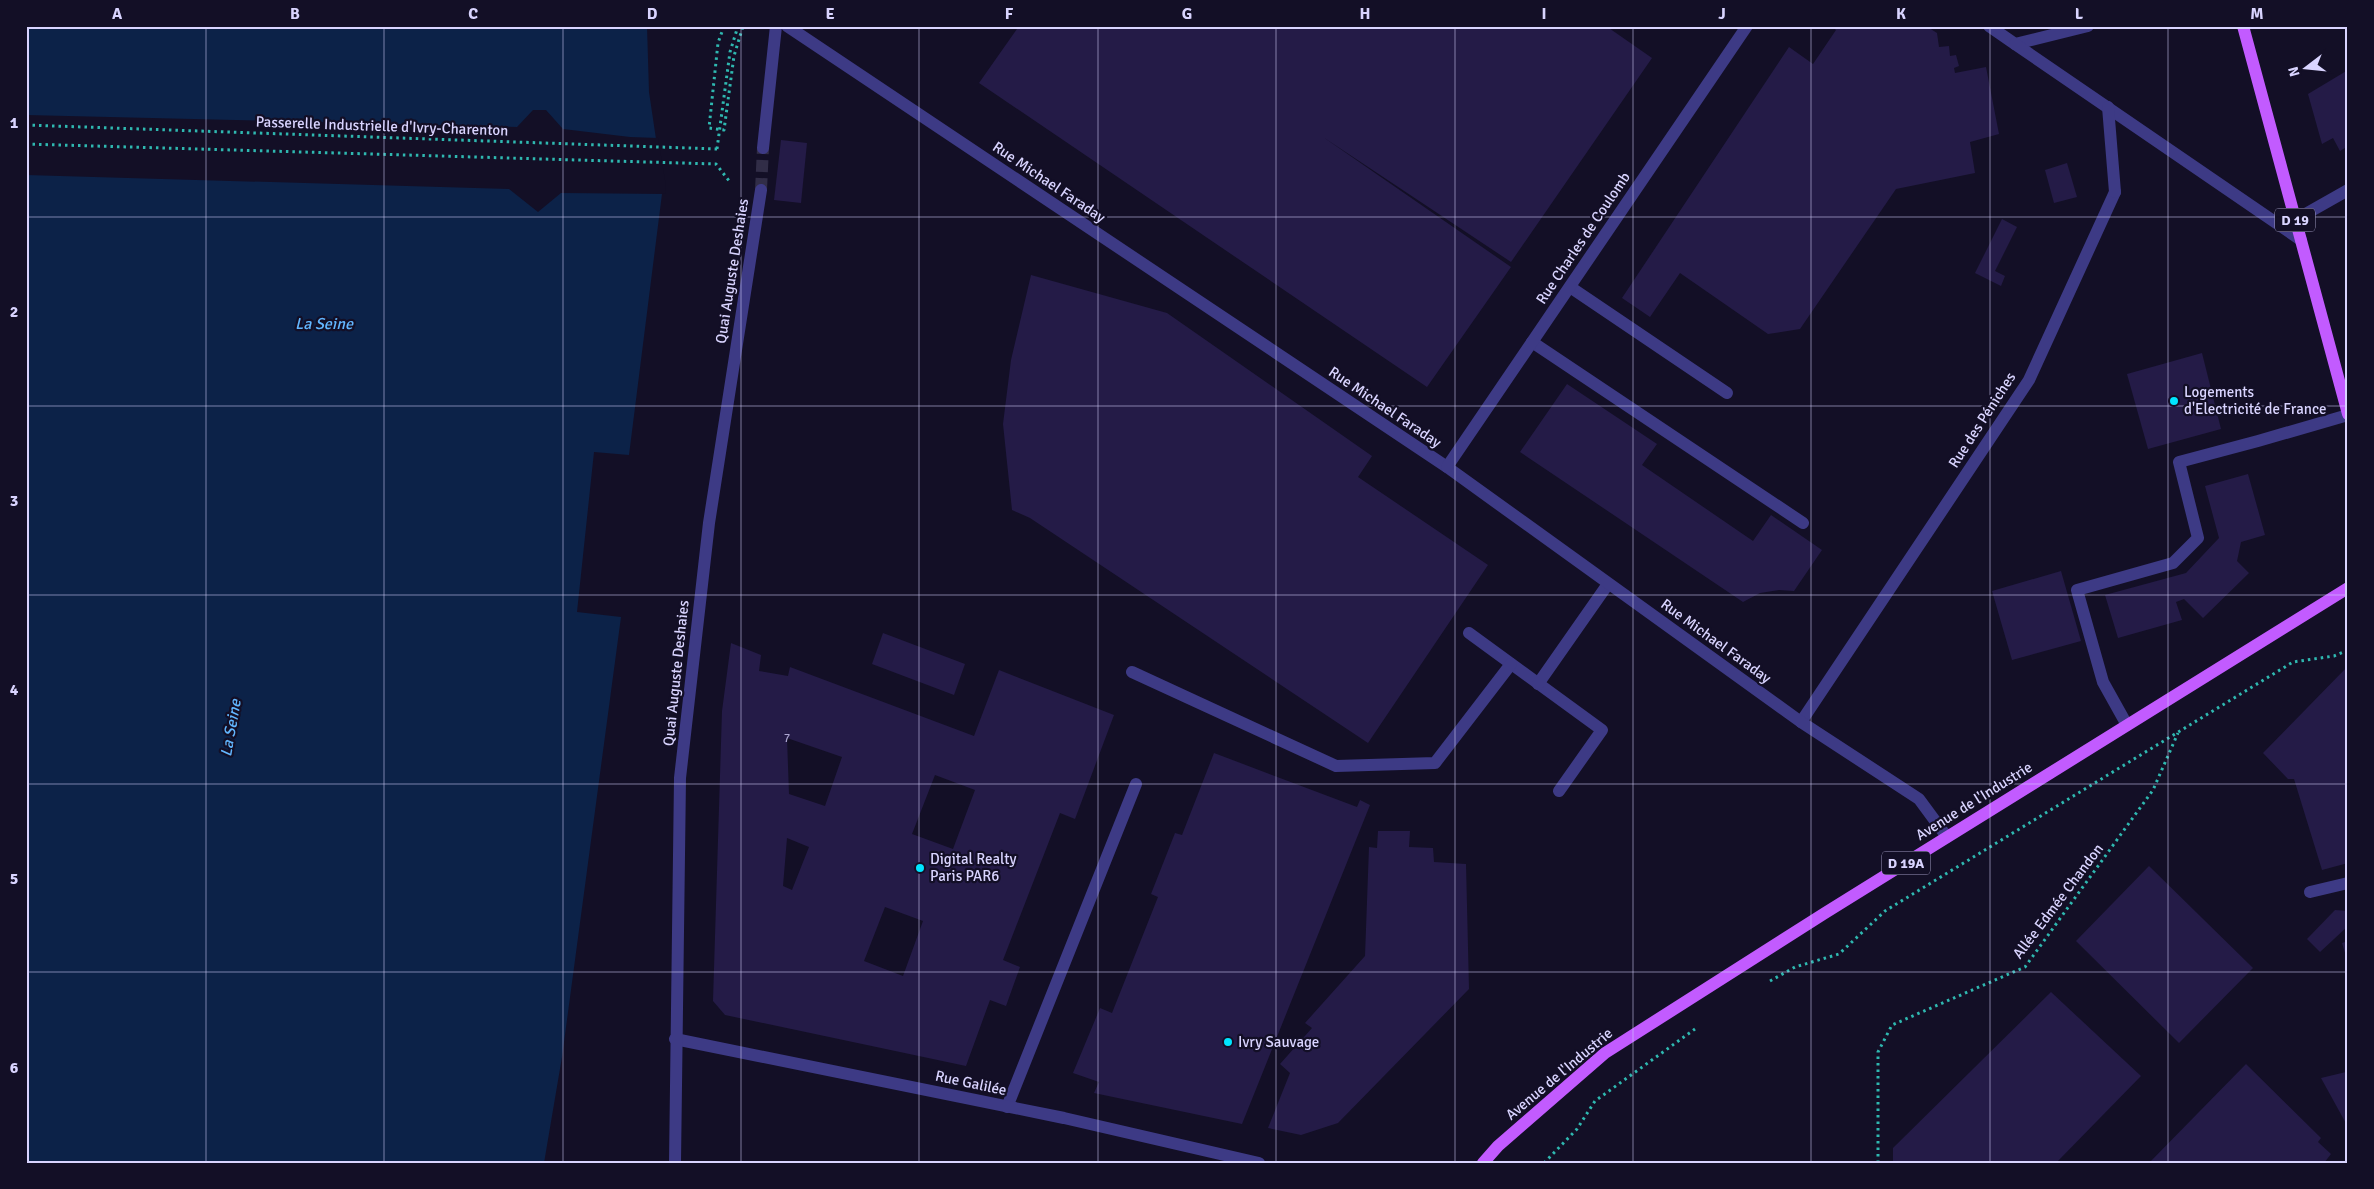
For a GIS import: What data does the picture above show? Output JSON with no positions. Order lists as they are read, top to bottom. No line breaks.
{"streets":{"main road":["D 19","Avenue de l'Industrie","D 19A"],"street":["Rue Michael Faraday","Rue Charles de Coulomb","Quai Auguste Deshaies","Rue des Péniches","Rue Galilée"],"path":["Passerelle Industrielle d'Ivry-Charenton","Allée Edmée Chandon"]},"crossings":[["Rue Michael Faraday","Rue Charles de Coulomb"],["Rue Michael Faraday","Rue des Péniches"],["Rue Michael Faraday","Avenue de l'Industrie"],["Quai Auguste Deshaies","Rue Galilée"]],"water":["La Seine"],"places":["Logements d'Electricité de France","Digital Realty Paris PAR6","Ivry Sauvage"],"house_numbers":["7"],"north":"left","grid":{"columns":["A","B","C","D","E","F","G","H","I","J","K","L","M"],"rows":["1","2","3","4","5","6"]}}
